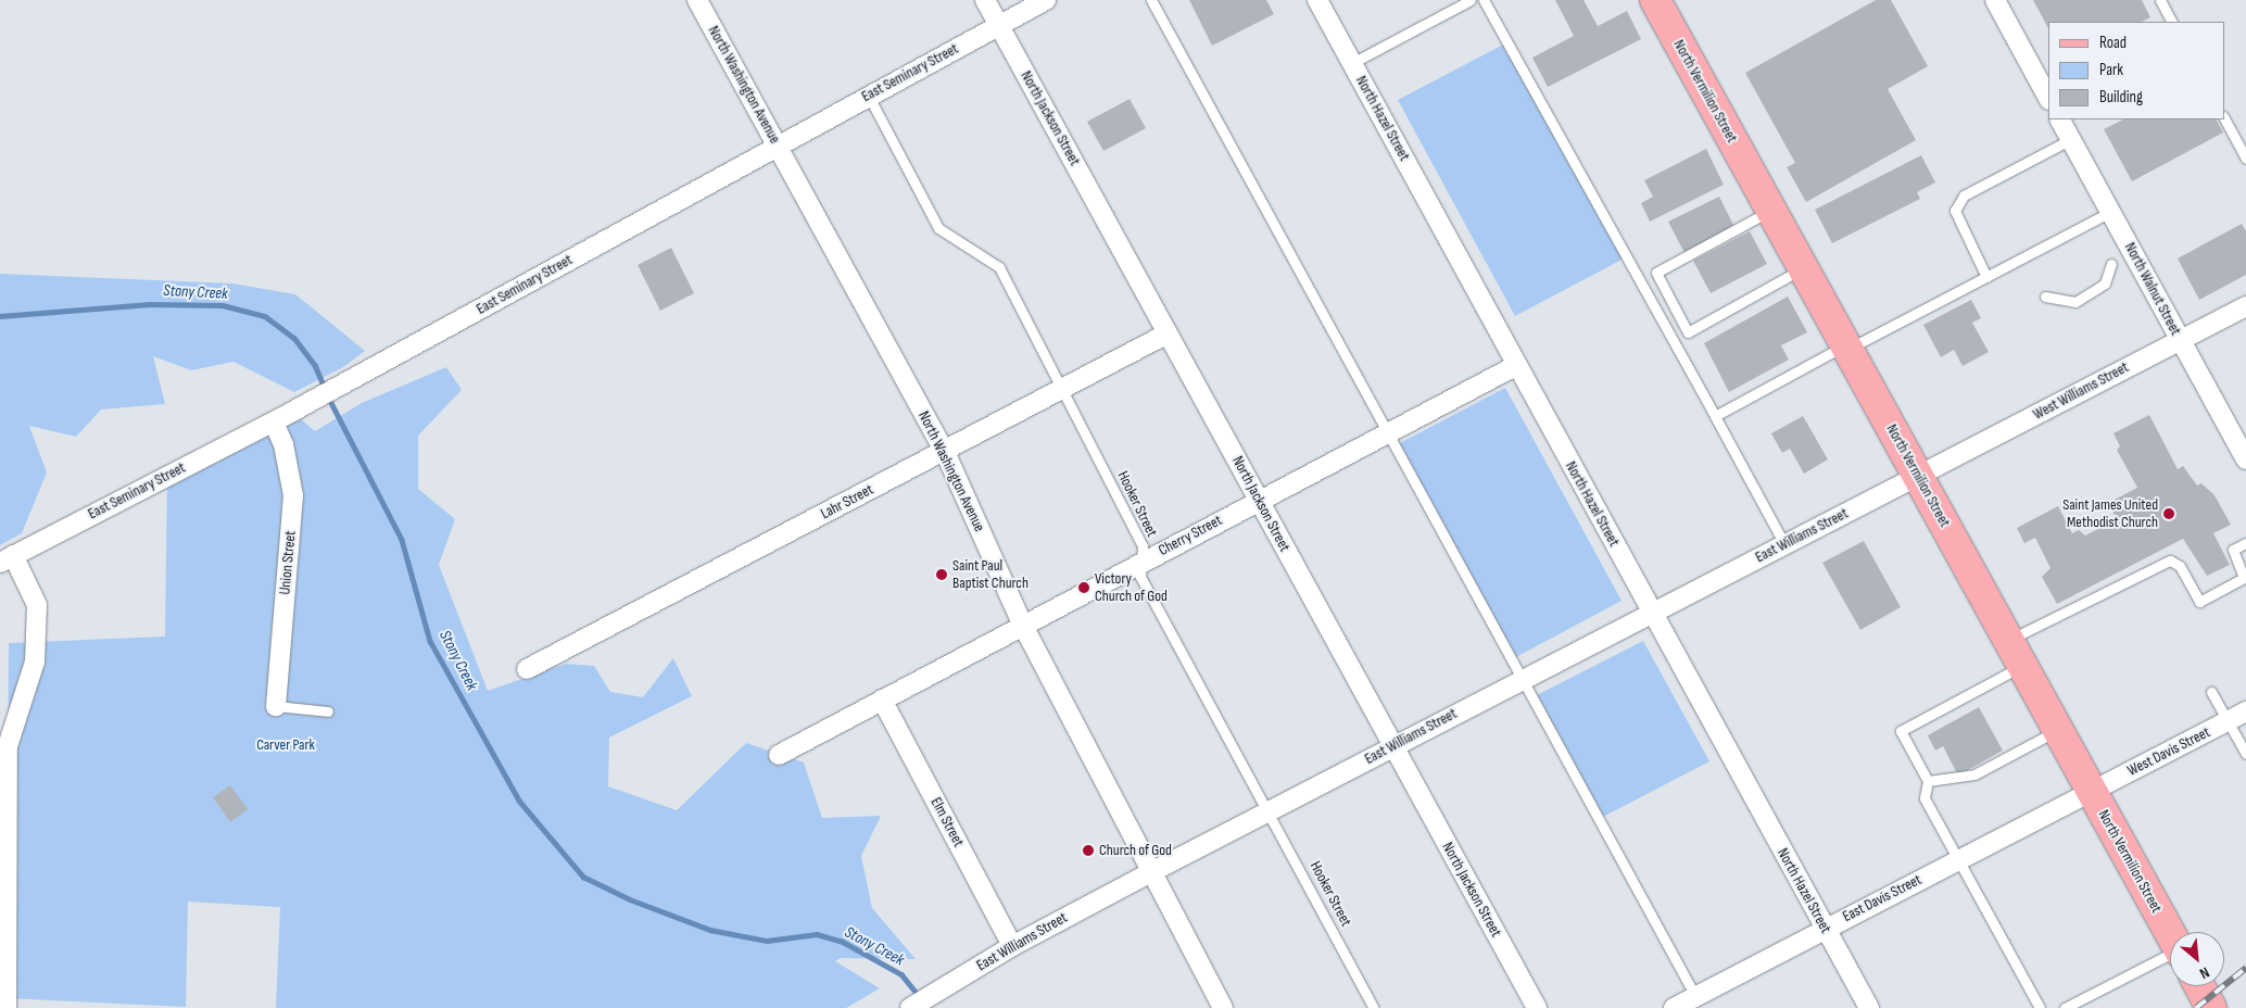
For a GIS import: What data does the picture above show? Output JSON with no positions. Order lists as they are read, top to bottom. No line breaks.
{"streets":{"main road":["North Vermilion Street"],"street":["East Seminary Street","North Washington Avenue","North Jackson Street","North Hazel Street","North Walnut Street","West Williams Street","Lahr Street","Cherry Street","East Williams Street","Union Street","West Davis Street","Elm Street","East Davis Street"],"lane":["Hooker Street"]},"crossings":[["East Seminary Street","North Washington Avenue"],["East Seminary Street","North Jackson Street"],["East Seminary Street","Hooker Street"],["East Seminary Street","Union Street"],["North Washington Avenue","Lahr Street"],["North Washington Avenue","Cherry Street"],["North Washington Avenue","East Williams Street"],["North Vermilion Street","West Williams Street"],["North Vermilion Street","East Williams Street"],["North Vermilion Street","West Davis Street"],["North Vermilion Street","East Davis Street"],["North Jackson Street","Lahr Street"],["North Jackson Street","Cherry Street"],["North Jackson Street","East Williams Street"],["North Hazel Street","Cherry Street"],["North Hazel Street","East Williams Street"],["North Hazel Street","East Davis Street"],["North Walnut Street","West Williams Street"],["West Williams Street","East Williams Street"],["Lahr Street","Hooker Street"],["Hooker Street","Cherry Street"],["Hooker Street","East Williams Street"],["Cherry Street","Elm Street"],["East Williams Street","Elm Street"],["West Davis Street","East Davis Street"]],"water":["Stony Creek"],"parks":["Carver Park"],"places":["Saint James United Methodist Church","Saint Paul Baptist Church","Victory Church of God","Church of God"],"legend":["Road","Park","Building"],"north":"bottom right"}
